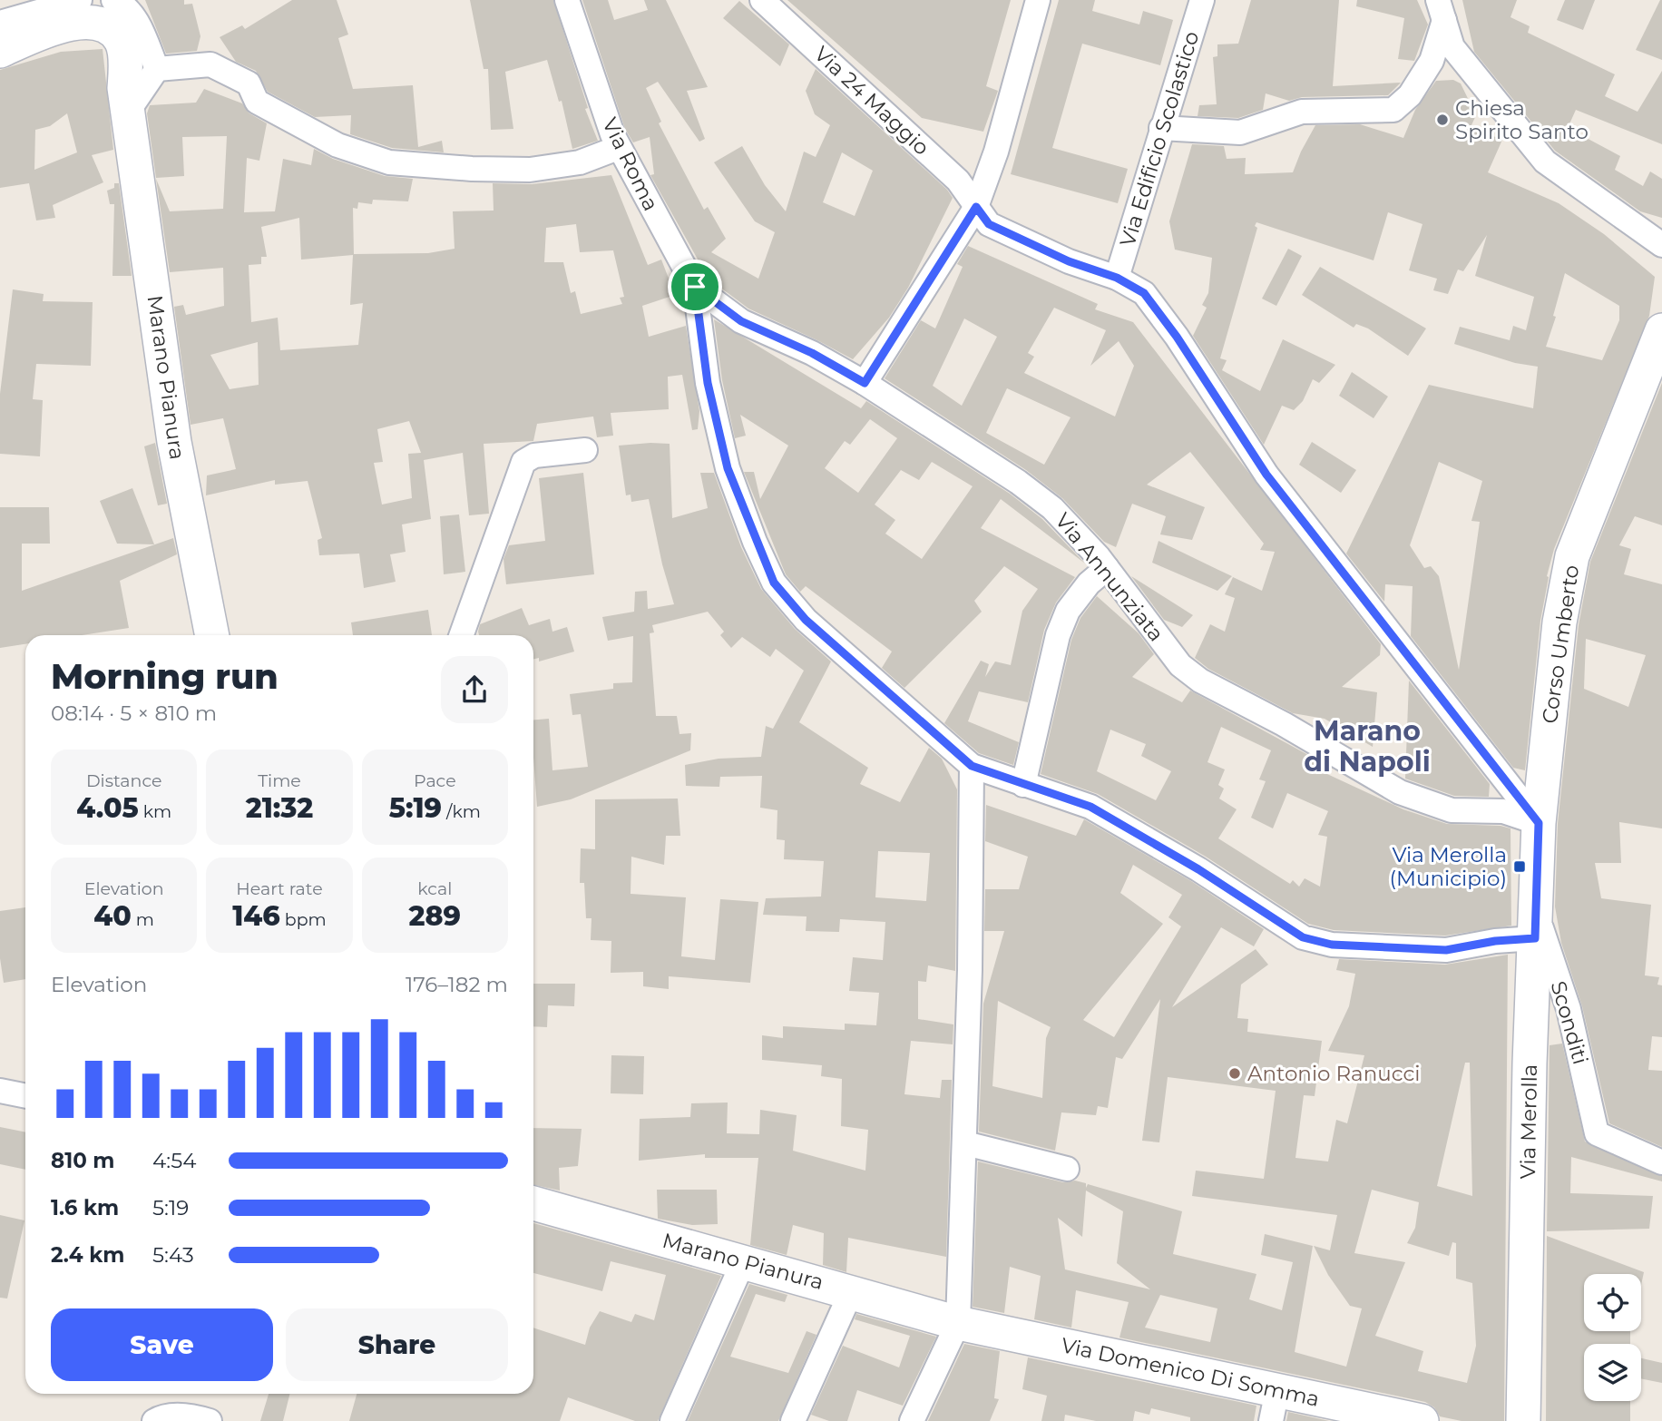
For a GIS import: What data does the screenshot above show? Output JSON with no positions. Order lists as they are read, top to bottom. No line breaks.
{"streets":{"street":["Via 24 Maggio","Via Edificio Scolastico","Via Roma","Marano Pianura","Via Annunziata","Corso Umberto","Sconditi","Via Merolla","Via Domenico Di Somma"]},"crossings":[["Via 24 Maggio","Via Edificio Scolastico"],["Via 24 Maggio","Via Annunziata"],["Via 24 Maggio","Corso Umberto"],["Via 24 Maggio","Via Merolla"],["Via Roma","Via Annunziata"],["Marano Pianura","Via Domenico Di Somma"],["Via Annunziata","Corso Umberto"],["Via Annunziata","Via Merolla"],["Corso Umberto","Via Merolla"],["Sconditi","Via Merolla"]],"districts":["Marano di Napoli"],"places":{"other":["Chiesa Spirito Santo","Antonio Ranucci"],"transit":["Via Merolla (Municipio)"]},"page":{"heading":["Morning run","08:14 · 5 × 810 m"],"stats":[["Distance","4.05 km"],["Time","21:32"],["Pace","5:19 /km"],["Elevation","40 m"],["Heart rate","146 bpm"],["kcal","289"]],"chart":["Elevation","176–182 m"],"list":[{"name":"810 m","note":"4:54"},{"name":"1.6 km","note":"5:19"},{"name":"2.4 km","note":"5:43"}],"buttons":["Save","Share"]}}
